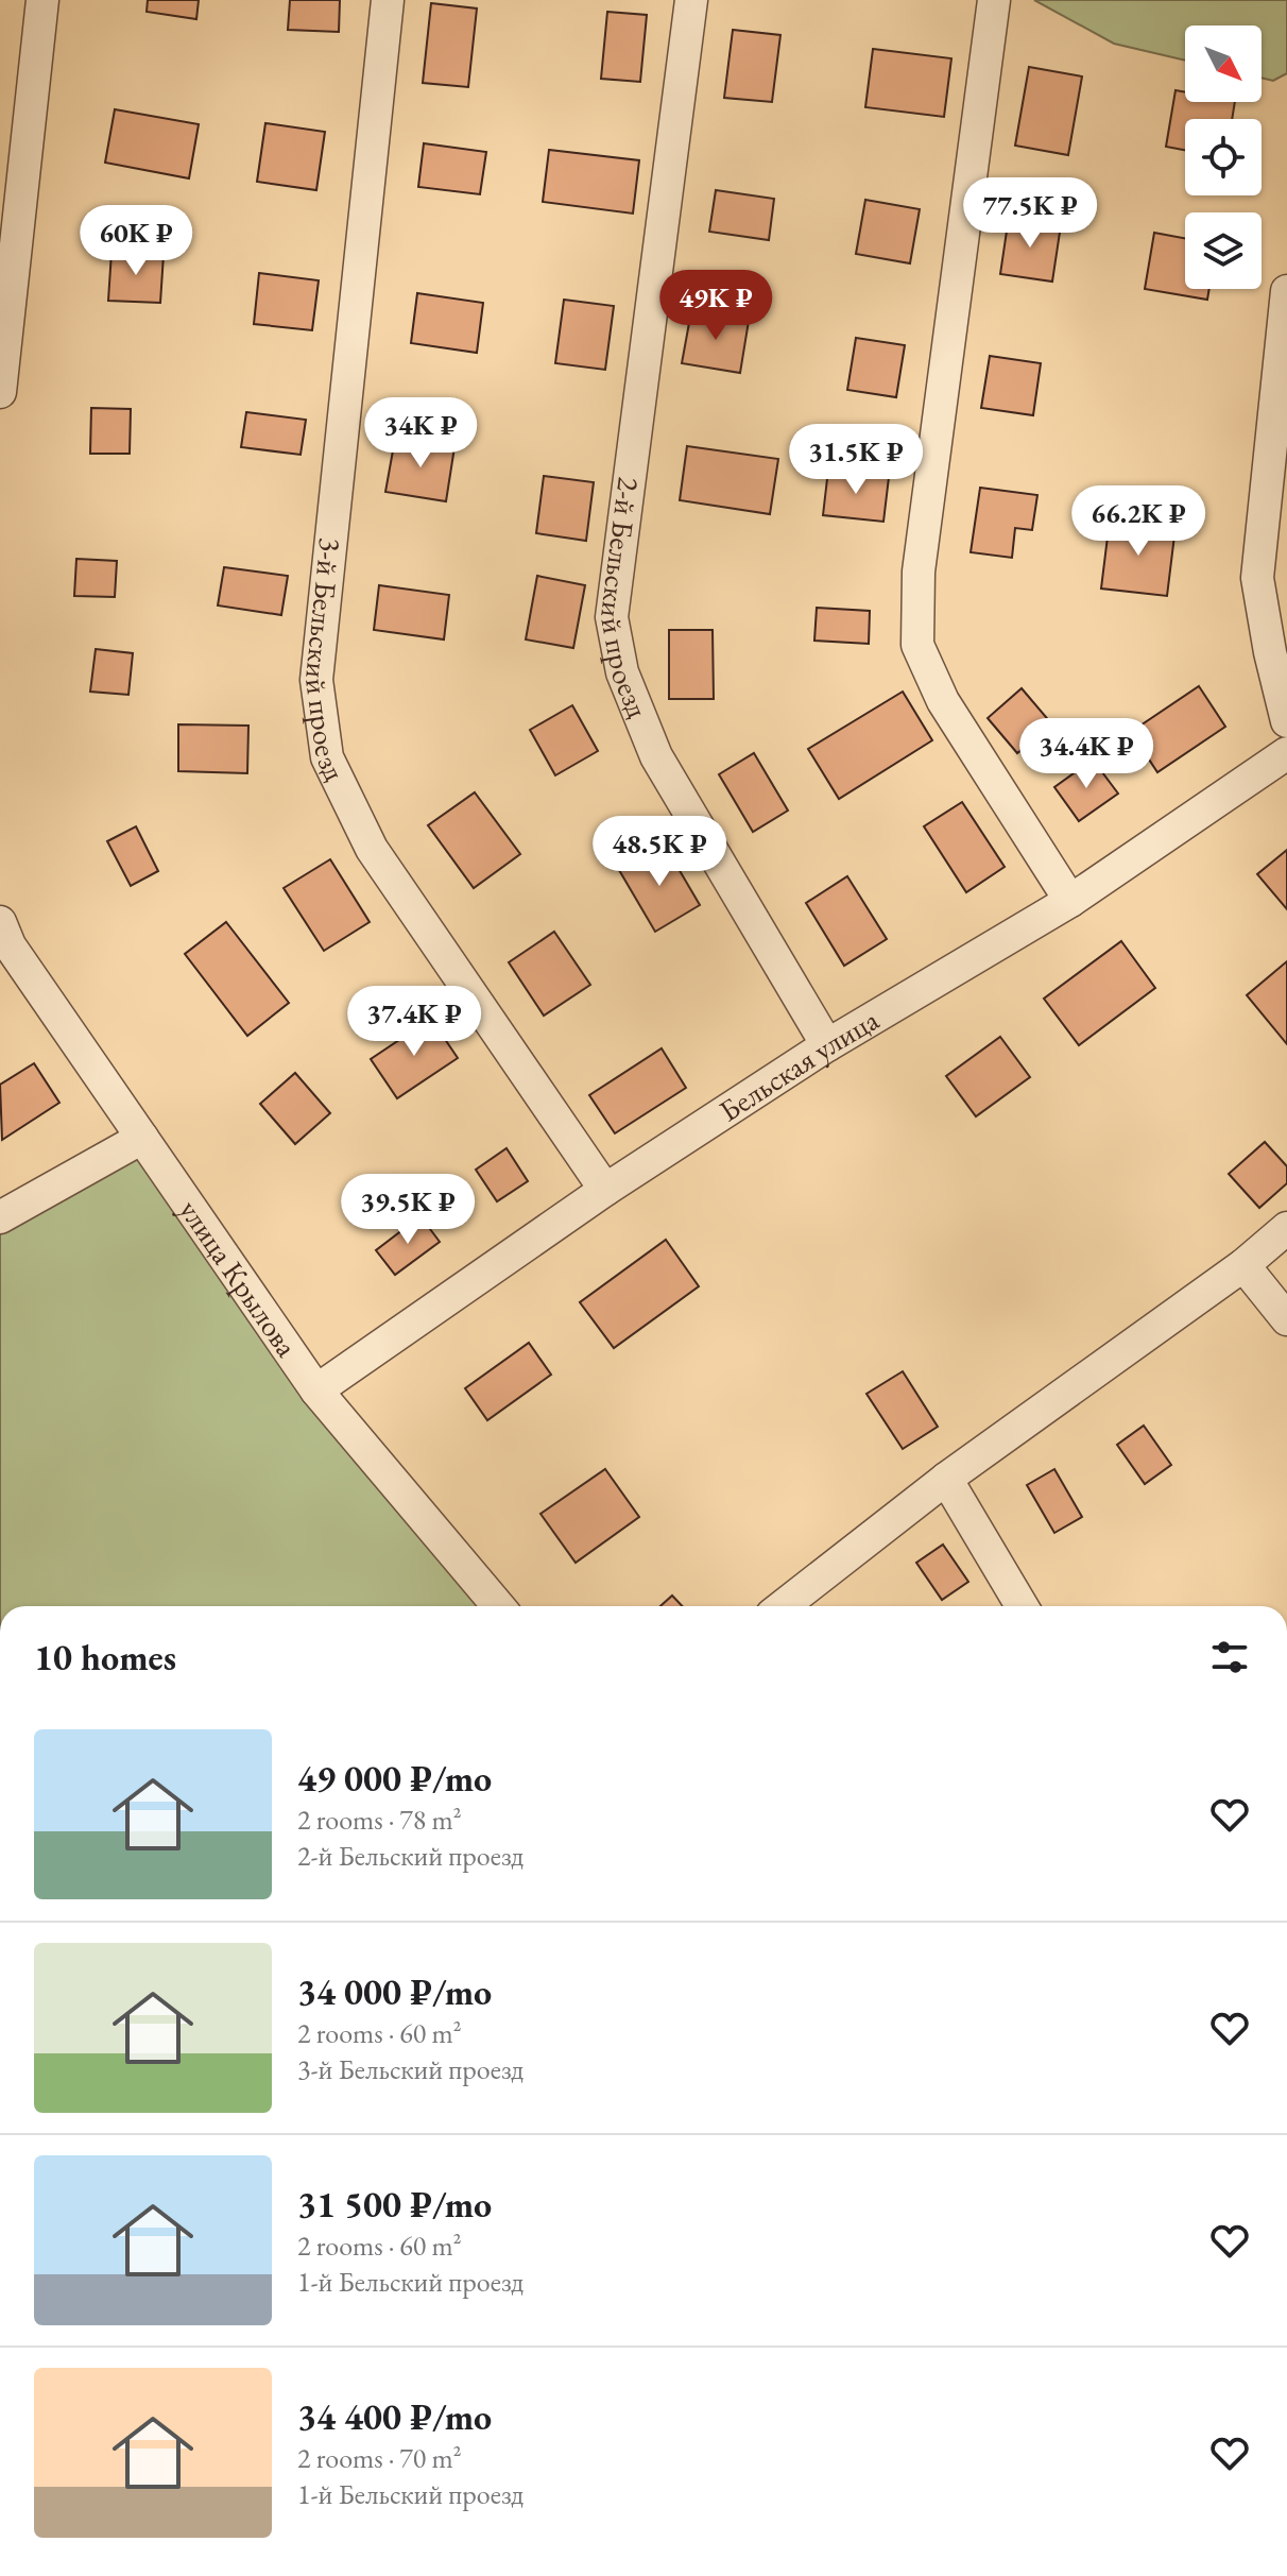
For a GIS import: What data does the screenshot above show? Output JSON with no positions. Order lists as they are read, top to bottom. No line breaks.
{"streets":{"street":["2-й Бельский проезд","3-й Бельский проезд","Бельская улица","улица Крылова"]},"crossings":[["2-й Бельский проезд","Бельская улица"],["3-й Бельский проезд","Бельская улица"],["Бельская улица","улица Крылова"]],"north":"bottom right","page":{"price":["77.5K ₽","60K ₽","49K ₽","34K ₽","31.5K ₽","66.2K ₽","34.4K ₽","48.5K ₽","37.4K ₽","39.5K ₽"],"heading":"10 homes","list":[{"name":"49 000 ₽/mo","note":"2 rooms · 78 m² · 2-й Бельский проезд"},{"name":"34 000 ₽/mo","note":"2 rooms · 60 m² · 3-й Бельский проезд"},{"name":"31 500 ₽/mo","note":"2 rooms · 60 m² · 1-й Бельский проезд"},{"name":"34 400 ₽/mo","note":"2 rooms · 70 m² · 1-й Бельский проезд"}]}}
